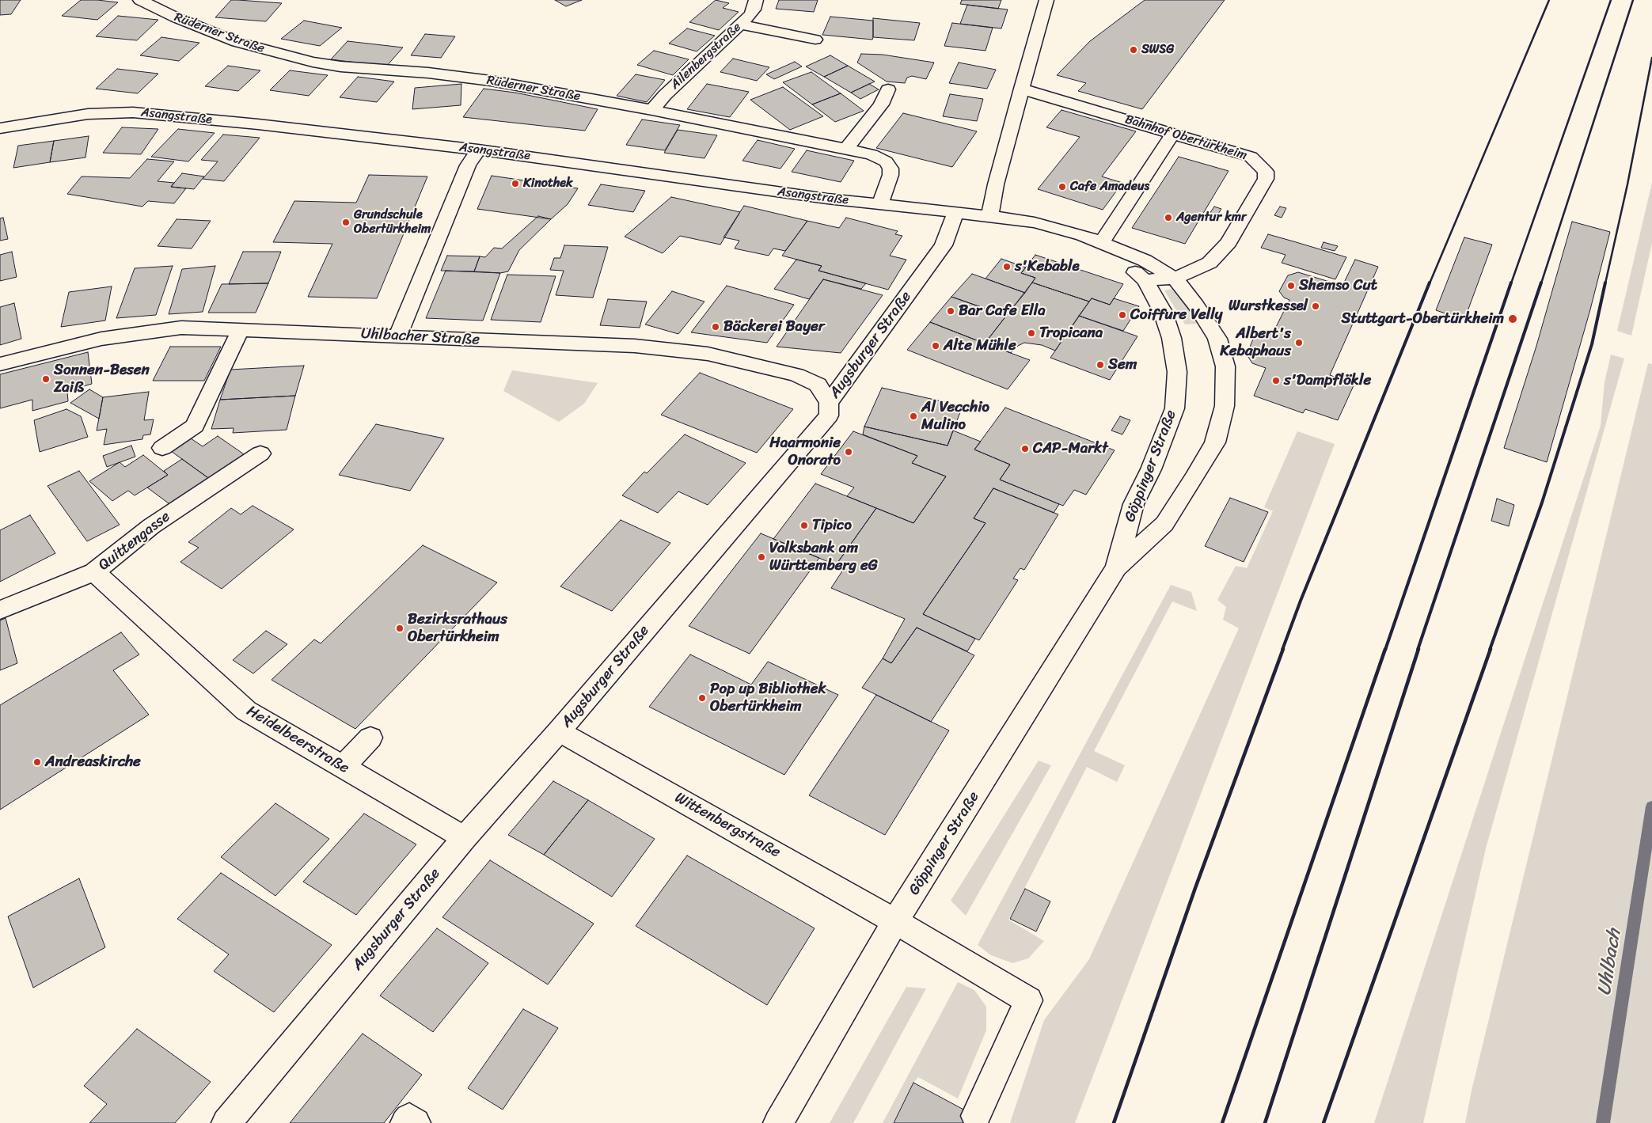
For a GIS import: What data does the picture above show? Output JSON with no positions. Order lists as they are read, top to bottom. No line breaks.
{"streets":{"street":["Rüderner Straße","Ailenbergstraße","Asangstraße","Bahnhof Obertürkheim","Uhlbacher Straße","Augsburger Straße","Göppinger Straße","Quittengasse","Heidelbeerstraße","Wittenbergstraße"]},"crossings":[["Rüderner Straße","Ailenbergstraße"],["Rüderner Straße","Asangstraße"],["Asangstraße","Augsburger Straße"],["Asangstraße","Göppinger Straße"],["Bahnhof Obertürkheim","Göppinger Straße"],["Uhlbacher Straße","Augsburger Straße"],["Augsburger Straße","Heidelbeerstraße"],["Augsburger Straße","Wittenbergstraße"],["Göppinger Straße","Wittenbergstraße"],["Quittengasse","Heidelbeerstraße"]],"water":["Uhlbach"],"places":["SWSG","Kinothek","Cafe Amadeus","Agentur kmr","Grundschule Obertürkheim","s'Kebable","Shemso Cut","Wurstkessel","Bar Cafe Ella","Coiffure Velly","Stuttgart-Obertürkheim","Bäckerei Bayer","Tropicana","Albert's Kebaphaus","Alte Mühle","Sem","Sonnen-Besen Zaiß","s'Dampflökle","Al Vecchio Mulino","CAP-Markt","Haarmonie Onorato","Tipico","Volksbank am Württemberg eG","Bezirksrathaus Obertürkheim","Pop up Bibliothek Obertürkheim","Andreaskirche"]}
